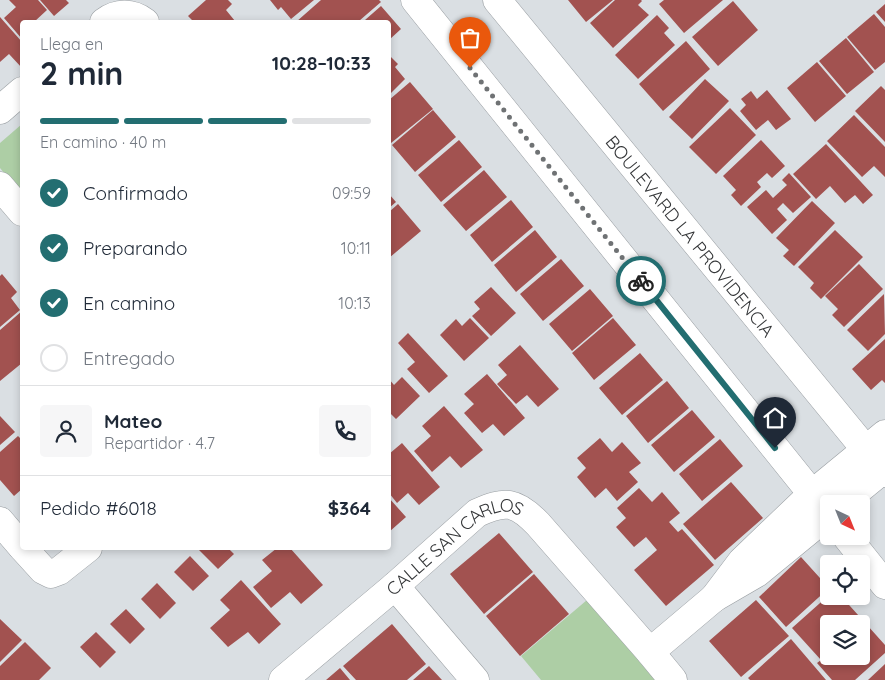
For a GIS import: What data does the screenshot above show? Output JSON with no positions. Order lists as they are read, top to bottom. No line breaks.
{"streets":{"street":["BOULEVARD LA PROVIDENCIA","CALLE SAN CARLOS"]},"north":"bottom right","page":{"heading":["2 min","Llega en","10:28–10:33"],"panel":["Mateo","Repartidor · 4.7","Pedido #6018","$364"],"bar":"En camino · 40 m","list":[["Confirmado","09:59"],["Preparando","10:11"],["En camino","10:13"],"Entregado"]}}
